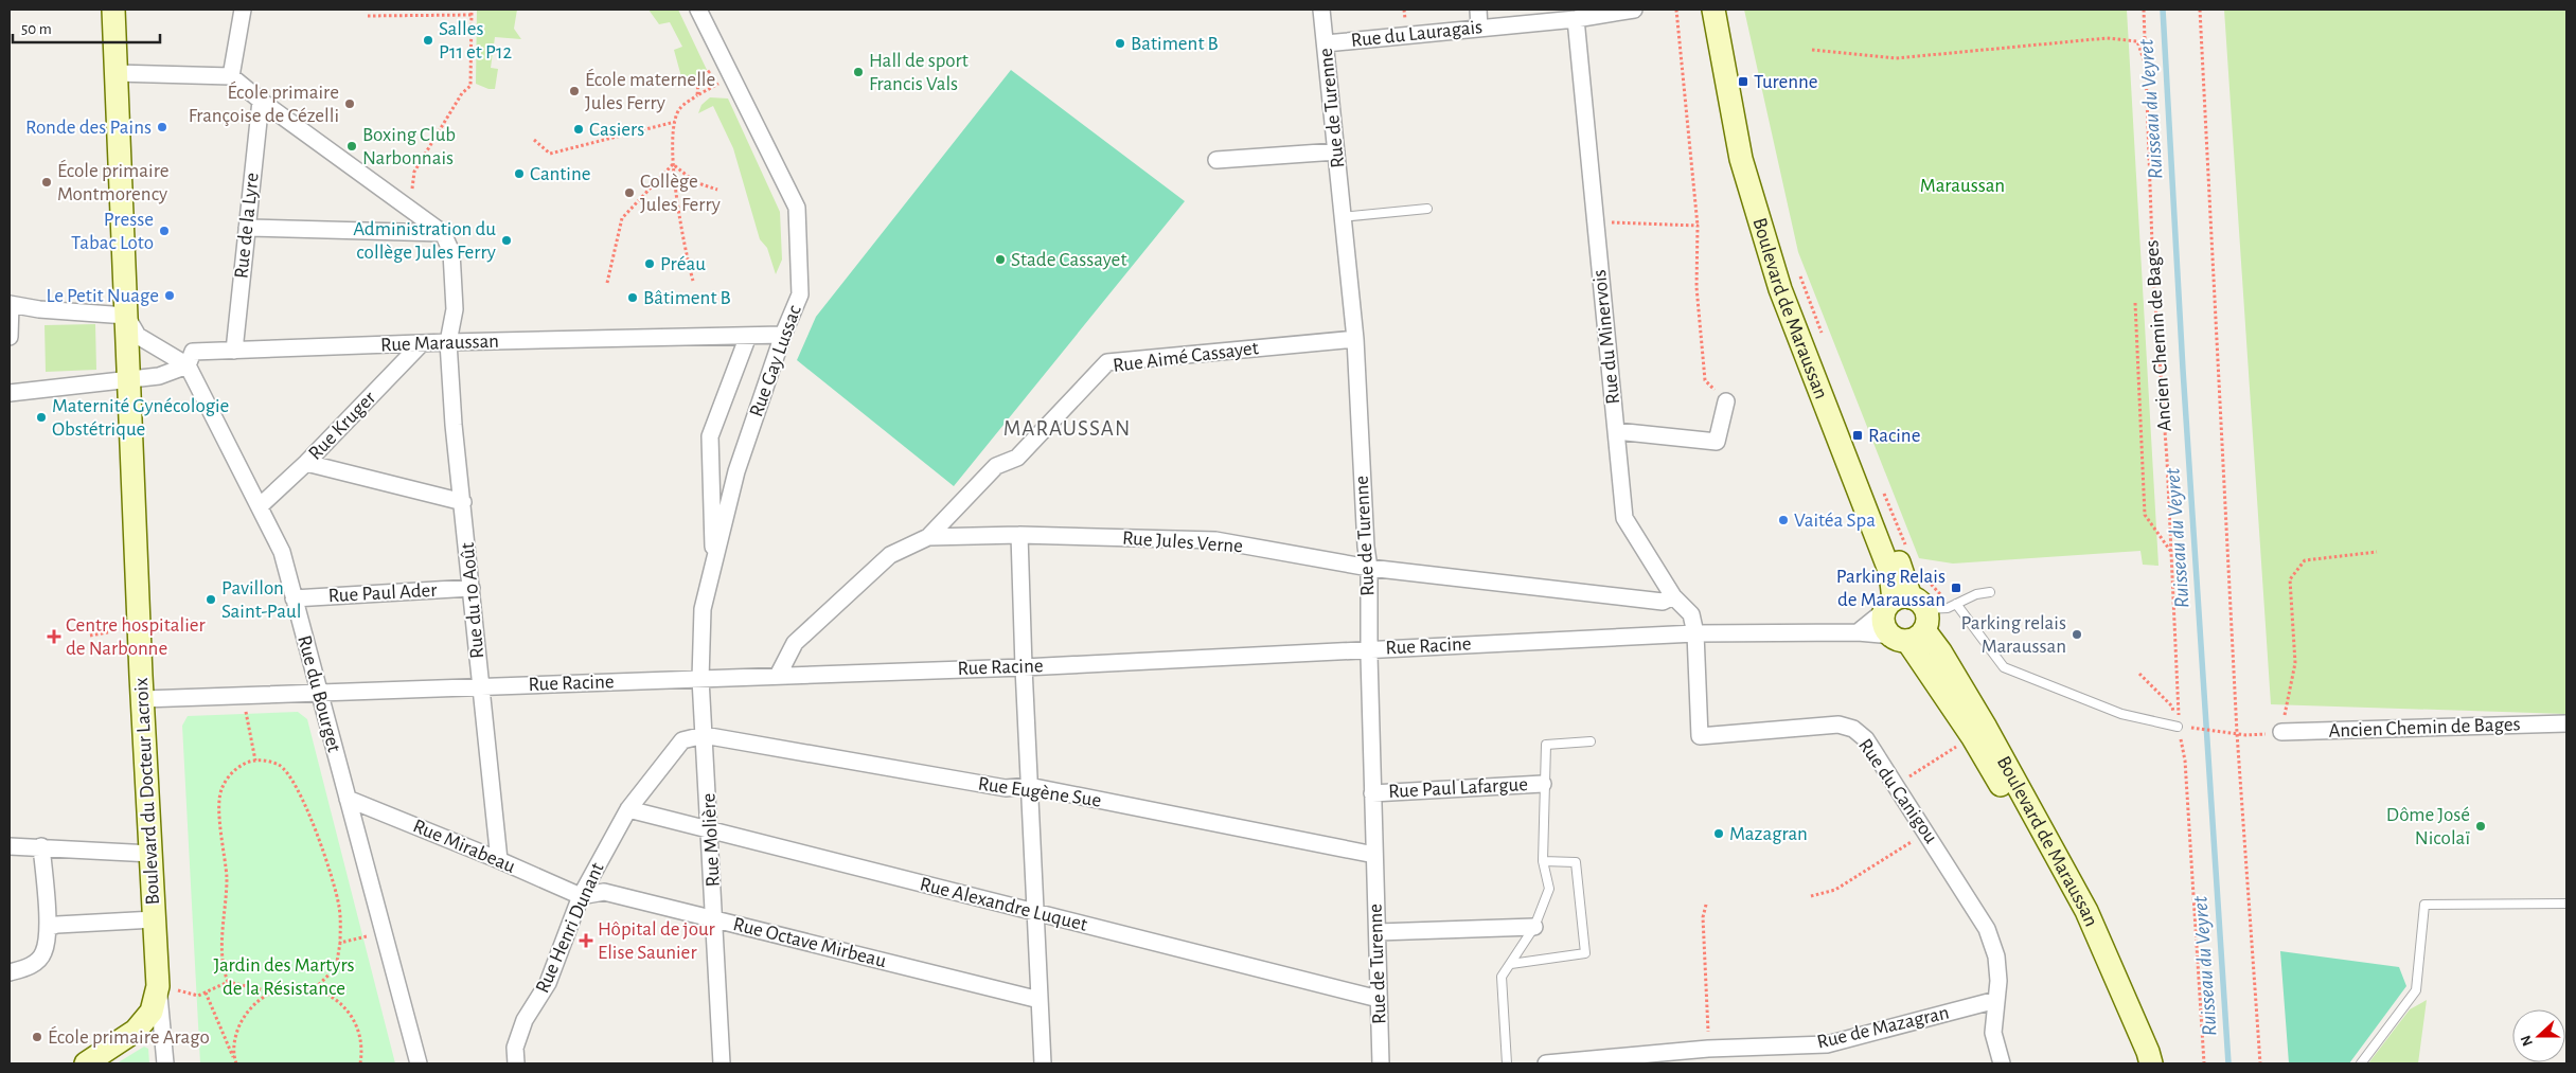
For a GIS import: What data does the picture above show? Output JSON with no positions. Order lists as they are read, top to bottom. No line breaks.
{"streets":{"main road":["Boulevard de Maraussan","Boulevard du Docteur Lacroix"],"street":["Rue du Lauragais","Rue de Turenne","Rue de la Lyre","Ancien Chemin de Bages","Rue du Minervois","Rue Maraussan","Rue Aimé Cassayet","Rue Gay Lussac","Rue Kruger","Rue Jules Verne","Rue Paul Ader","Rue du 10 Août","Rue Racine","Rue du Bourget","Rue Paul Lafargue","Rue du Canigou","Rue Eugène Sue","Rue Molière","Rue Mirabeau","Rue Alexandre Luquet","Rue Henri Dunant","Rue Octave Mirbeau","Rue de Mazagran"]},"crossings":[["Rue du Lauragais","Rue de Turenne"],["Rue du Lauragais","Rue du Minervois"],["Rue de Turenne","Rue Aimé Cassayet"],["Rue de Turenne","Rue Jules Verne"],["Rue de Turenne","Rue Racine"],["Rue de Turenne","Rue Paul Lafargue"],["Rue de Turenne","Rue Eugène Sue"],["Rue de Turenne","Rue Alexandre Luquet"],["Rue de la Lyre","Rue Maraussan"],["Boulevard de Maraussan","Rue Racine"],["Rue du Minervois","Rue Jules Verne"],["Rue du Minervois","Rue Racine"],["Rue du Minervois","Rue du Canigou"],["Rue Maraussan","Rue Gay Lussac"],["Rue Maraussan","Rue Kruger"],["Rue Maraussan","Rue du 10 Août"],["Rue Maraussan","Rue du Bourget"],["Rue Aimé Cassayet","Rue Jules Verne"],["Rue Gay Lussac","Rue Racine"],["Rue Gay Lussac","Rue Molière"],["Rue Kruger","Rue du Bourget"],["Rue Jules Verne","Rue Racine"],["Rue Paul Ader","Rue du 10 Août"],["Rue Paul Ader","Rue du Bourget"],["Rue du 10 Août","Rue Racine"],["Rue du 10 Août","Rue Mirabeau"],["Rue Racine","Rue du Bourget"],["Rue Racine","Boulevard du Docteur Lacroix"],["Rue Racine","Rue du Canigou"],["Rue Racine","Rue Molière"],["Rue du Bourget","Rue Mirabeau"],["Rue du Canigou","Rue de Mazagran"],["Rue Eugène Sue","Rue Molière"],["Rue Eugène Sue","Rue Henri Dunant"],["Rue Molière","Rue Alexandre Luquet"],["Rue Molière","Rue Henri Dunant"],["Rue Molière","Rue Octave Mirbeau"],["Rue Mirabeau","Rue Henri Dunant"],["Rue Mirabeau","Rue Octave Mirbeau"],["Rue Alexandre Luquet","Rue Henri Dunant"],["Rue Henri Dunant","Rue Octave Mirbeau"]],"districts":["MARAUSSAN"],"water":["Ruisseau du Veyret"],"parks":["Maraussan","Jardin des Martyrs de la Résistance"],"places":{"other":["Salles P11 et P12","Batiment B","Hall de sport Francis Vals","École maternelle Jules Ferry","École primaire Françoise de Cézelli","Ronde des Pains","Casiers","Boxing Club Narbonnais","Cantine","École primaire Montmorency","Collège Jules Ferry","Presse Tabac Loto","Administration du collège Jules Ferry","Stade Cassayet","Préau","Le Petit Nuage","Bâtiment B","Maternité Gynécologie Obstétrique","Vaitéa Spa","Pavillon Saint-Paul","Parking relais Maraussan","Dôme José Nicolaï","Mazagran","École primaire Arago"],"transit":["Turenne","Racine","Parking Relais de Maraussan"],"health":["Centre hospitalier de Narbonne","Hôpital de jour Elise Saunier"]},"scale_bar":"50 m","north":"left"}
